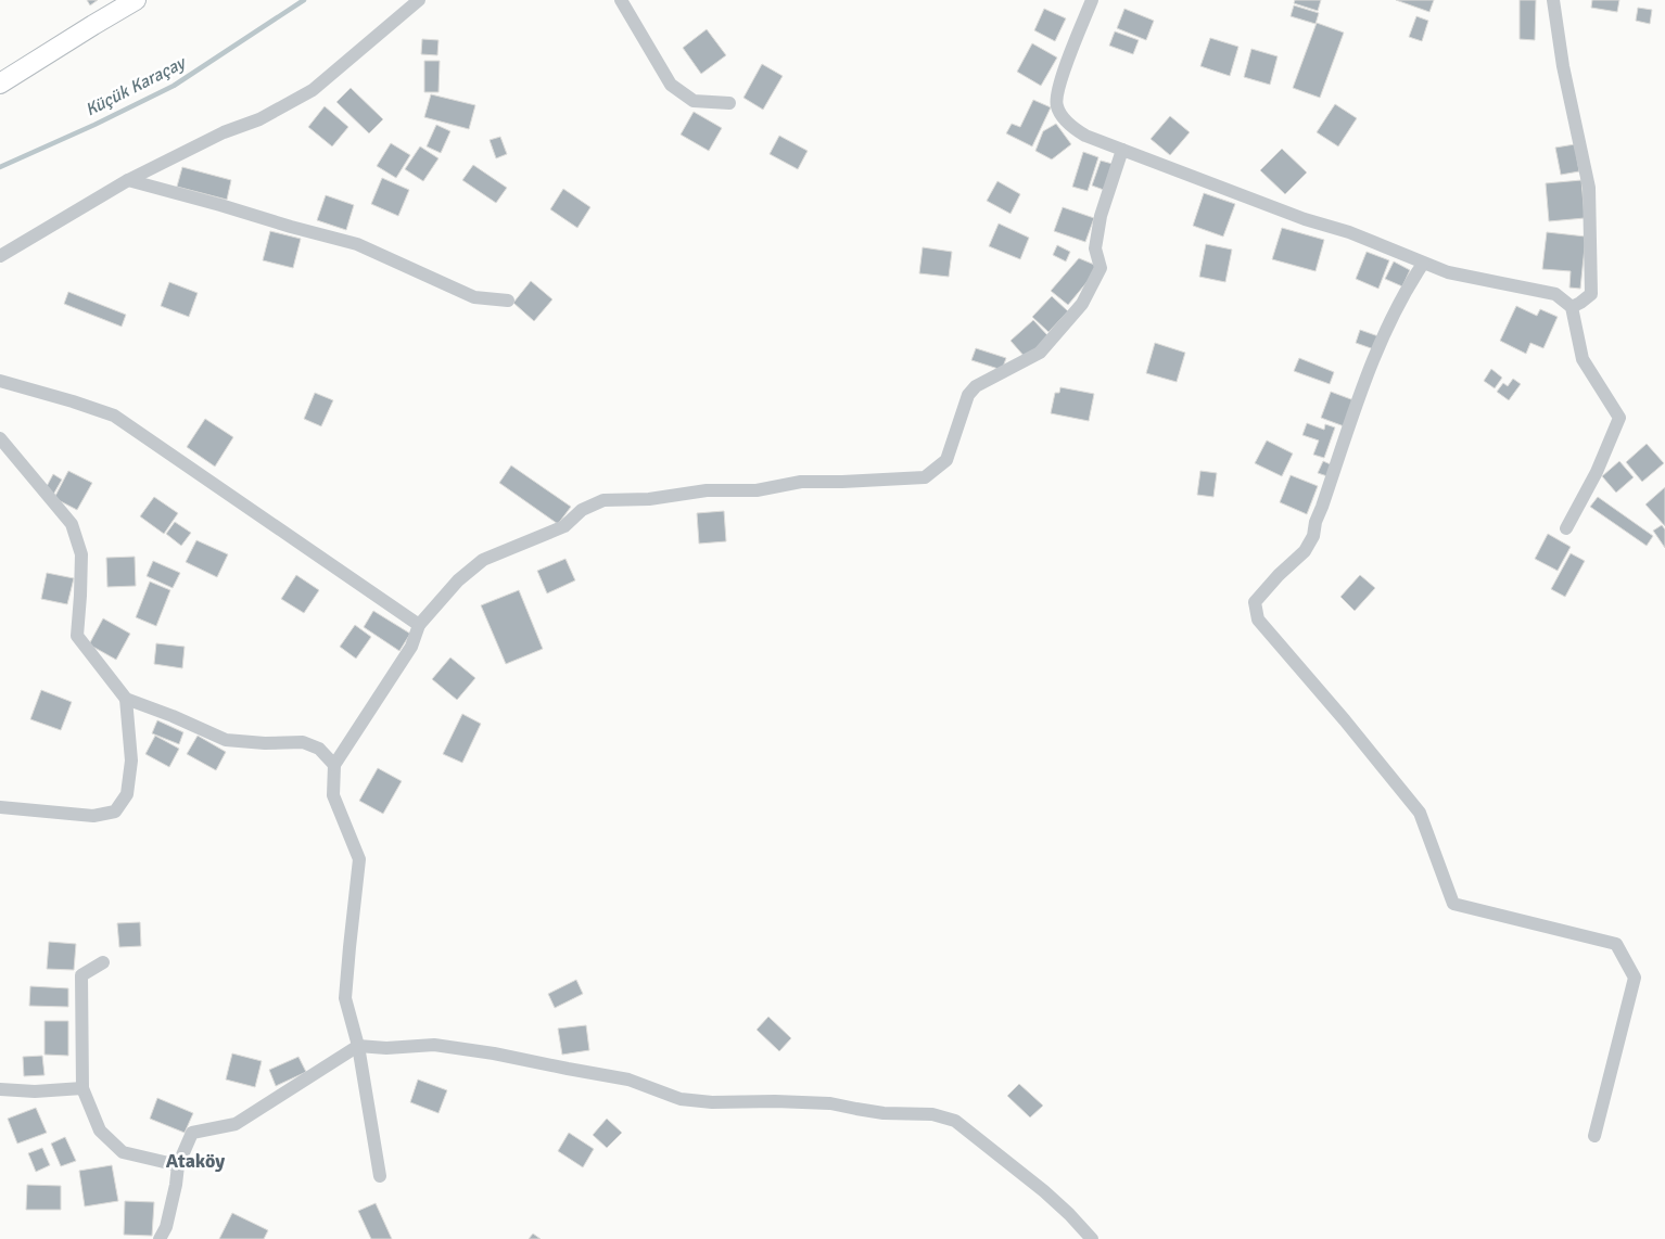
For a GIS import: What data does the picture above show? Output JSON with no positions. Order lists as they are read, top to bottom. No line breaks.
{"districts":["Ataköy"],"water":["Küçük Karaçay"]}
